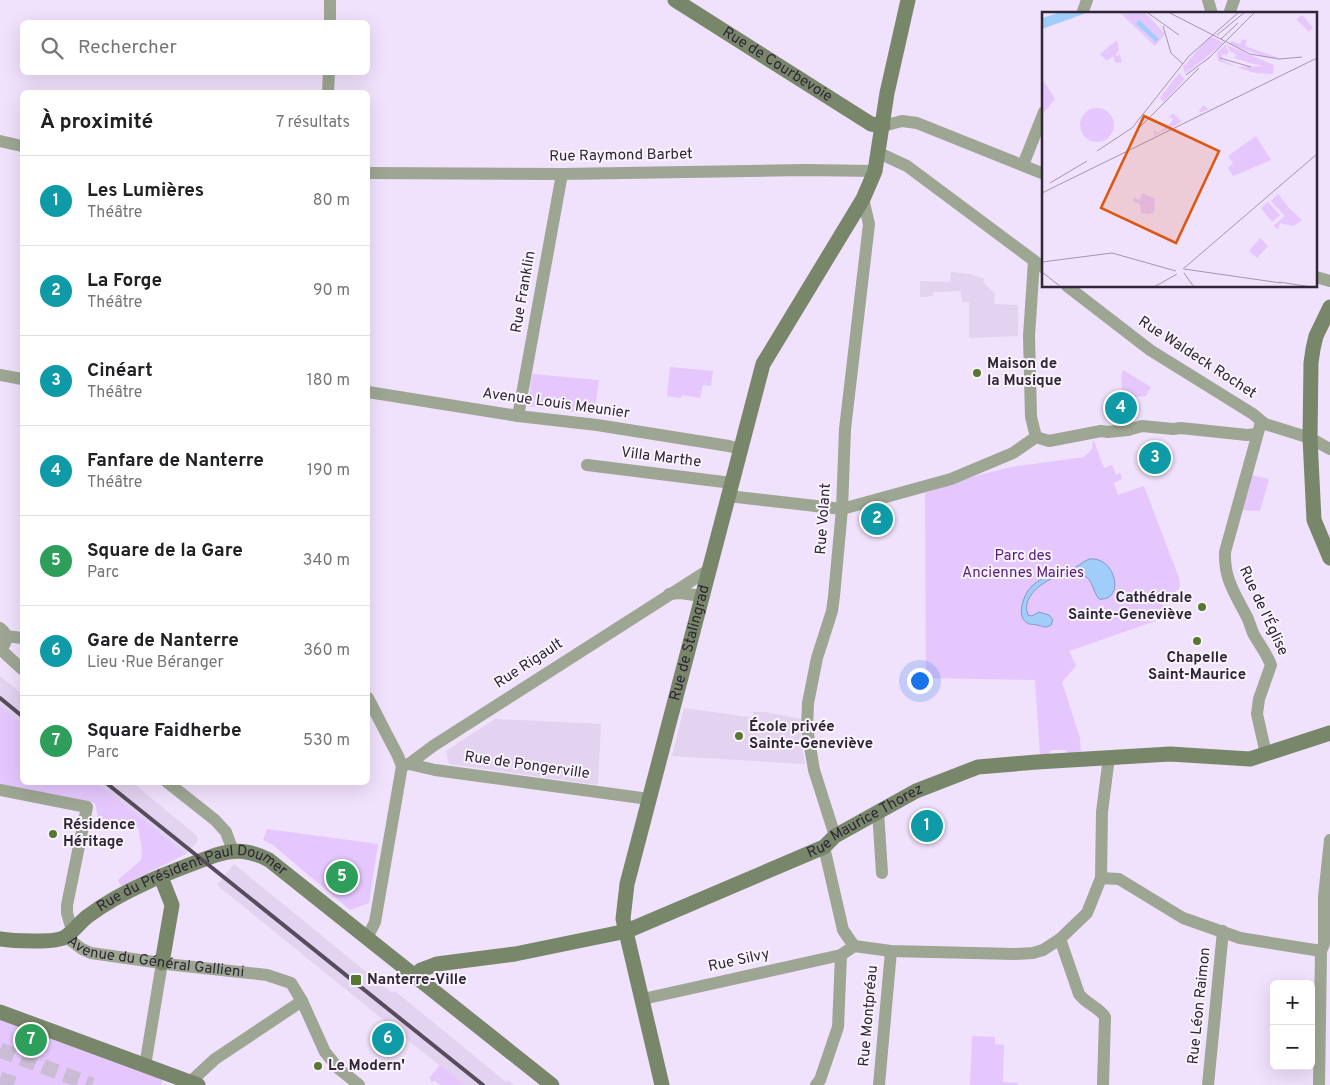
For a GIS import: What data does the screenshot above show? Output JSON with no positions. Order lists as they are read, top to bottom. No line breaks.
{"streets":{"street":["Rue de Courbevoie","Rue Raymond Barbet","Rue Franklin","Rue Waldeck Rochet","Avenue Louis Meunier","Villa Marthe","Rue Volant","Rue de l'Église","Rue de Stalingrad","Rue Rigault","Rue de Pongerville","Rue Maurice Thorez","Rue du Président Paul Doumer","Avenue du Général Gallieni","Rue Silvy","Rue Léon Raimon","Rue Montpréau"]},"crossings":[["Rue de Courbevoie","Rue de Stalingrad"],["Rue Raymond Barbet","Rue Franklin"],["Rue Raymond Barbet","Rue de Stalingrad"],["Rue Franklin","Avenue Louis Meunier"],["Rue Waldeck Rochet","Rue de l'Église"],["Avenue Louis Meunier","Rue de Stalingrad"],["Villa Marthe","Rue Volant"],["Villa Marthe","Rue de Stalingrad"],["Rue Volant","Rue de Stalingrad"],["Rue Volant","Rue Maurice Thorez"],["Rue de l'Église","Rue Maurice Thorez"],["Rue de Stalingrad","Rue Rigault"],["Rue de Stalingrad","Rue de Pongerville"],["Rue de Stalingrad","Rue Maurice Thorez"],["Rue de Stalingrad","Rue Silvy"],["Rue Rigault","Rue de Pongerville"],["Rue Maurice Thorez","Rue du Président Paul Doumer"],["Rue du Président Paul Doumer","Avenue du Général Gallieni"]],"parks":["Parc des Anciennes Mairies"],"places":{"other":["Maison de la Musique","Cathédrale Sainte-Geneviève","Chapelle Saint-Maurice","École privée Sainte-Geneviève","Résidence Héritage","Le Modern'"],"transit":["Nanterre-Ville"]},"page":{"search":"Rechercher","heading":["À proximité","7 résultats"],"list":[{"mark":"1","name":"Les Lumières","note":"Théâtre","value":"80 m"},{"mark":"2","name":"La Forge","note":"Théâtre","value":"90 m"},{"mark":"3","name":"Cinéart","note":"Théâtre","value":"180 m"},{"mark":"4","name":"Fanfare de Nanterre","note":"Théâtre","value":"190 m"},{"mark":"5","name":"Square de la Gare","note":"Parc","value":"340 m"},{"mark":"6","name":"Gare de Nanterre","note":"Lieu · Rue Béranger","value":"360 m"},{"mark":"7","name":"Square Faidherbe","note":"Parc","value":"530 m"}],"pins":["4","3","2","1","5","6","7"],"map_buttons":["+","−"]}}
